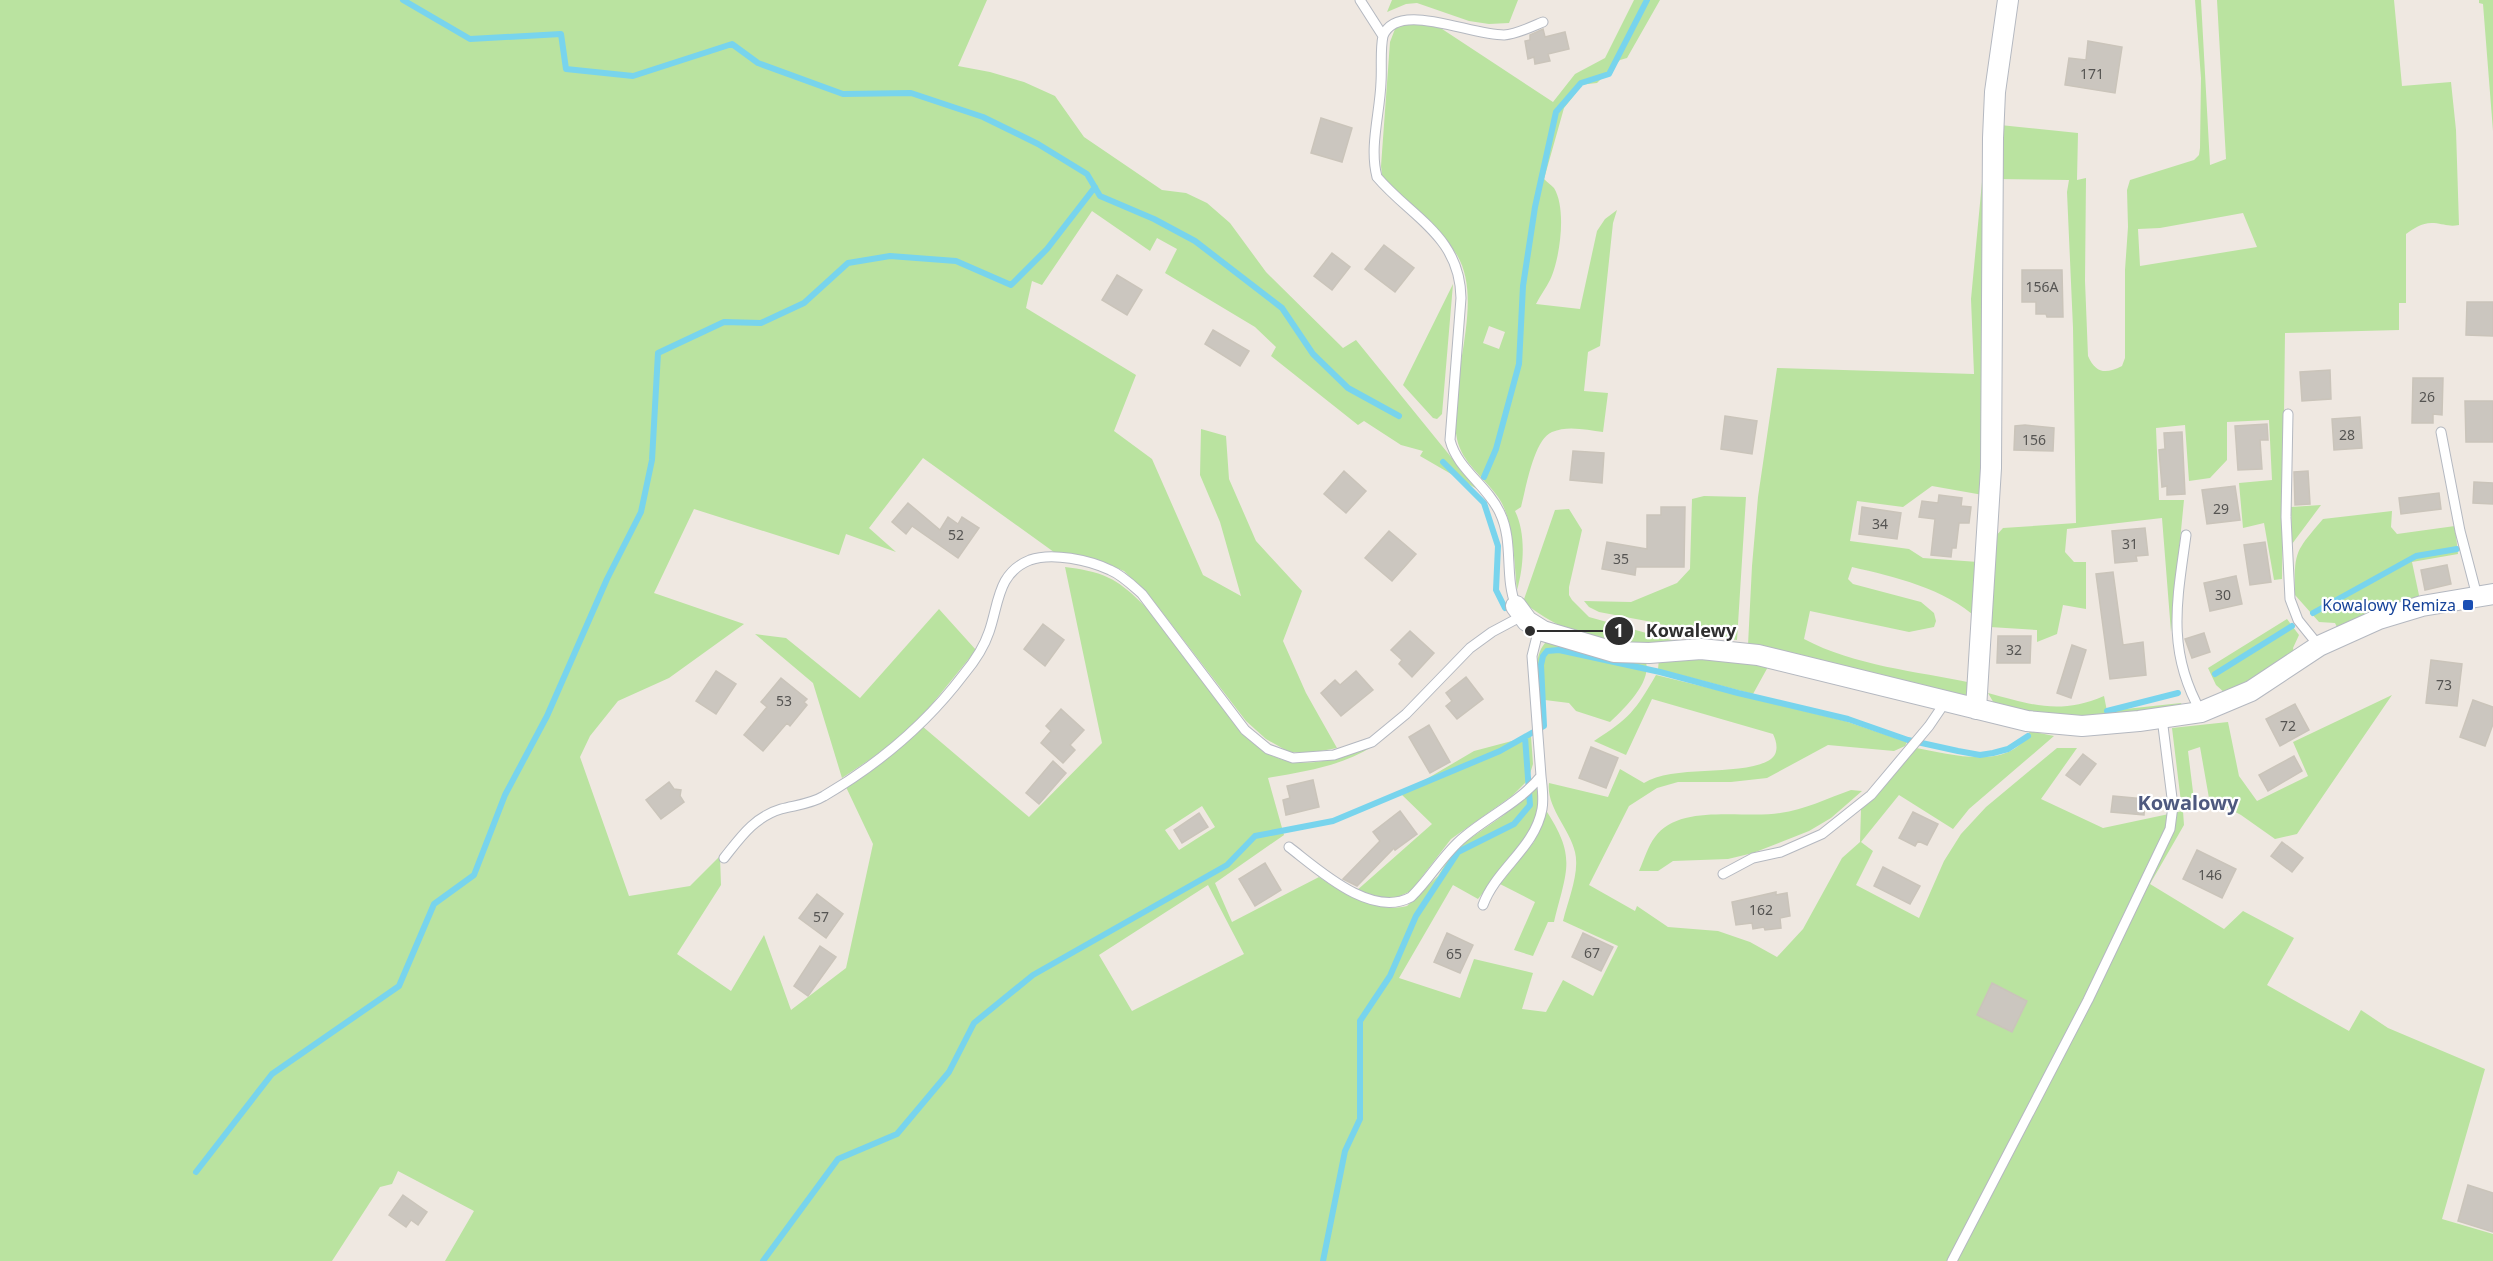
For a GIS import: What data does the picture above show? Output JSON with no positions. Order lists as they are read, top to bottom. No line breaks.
{"districts":["Kowalowy"],"places":{"transit":["Kowalowy Remiza"],"other":["Kowalewy"]},"house_numbers":["171","156A","26","28","156","29","34","52","31","35","30","32","73","53","72","146","162","57","67","65"]}
